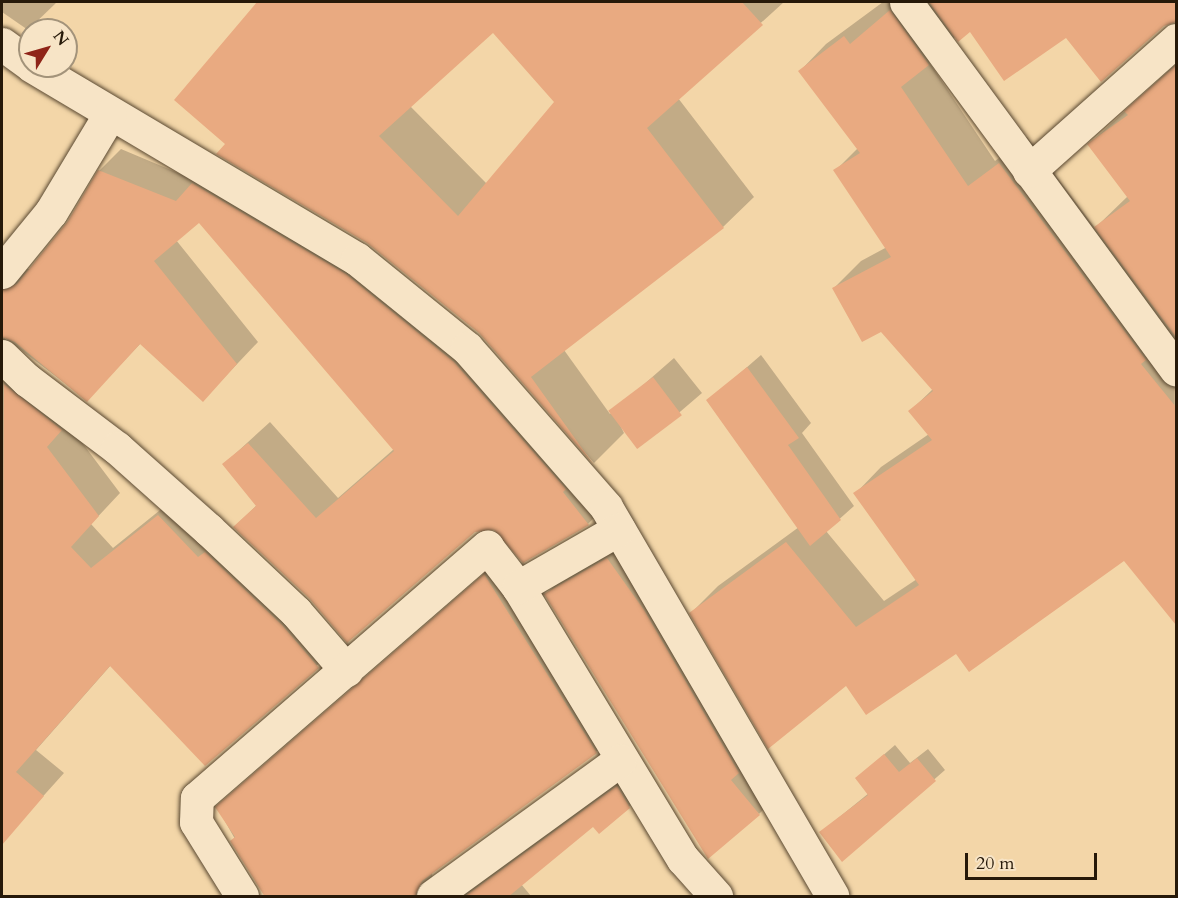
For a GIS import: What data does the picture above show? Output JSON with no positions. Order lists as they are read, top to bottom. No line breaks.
{"scale_bar":"20 m","north":"top right"}
